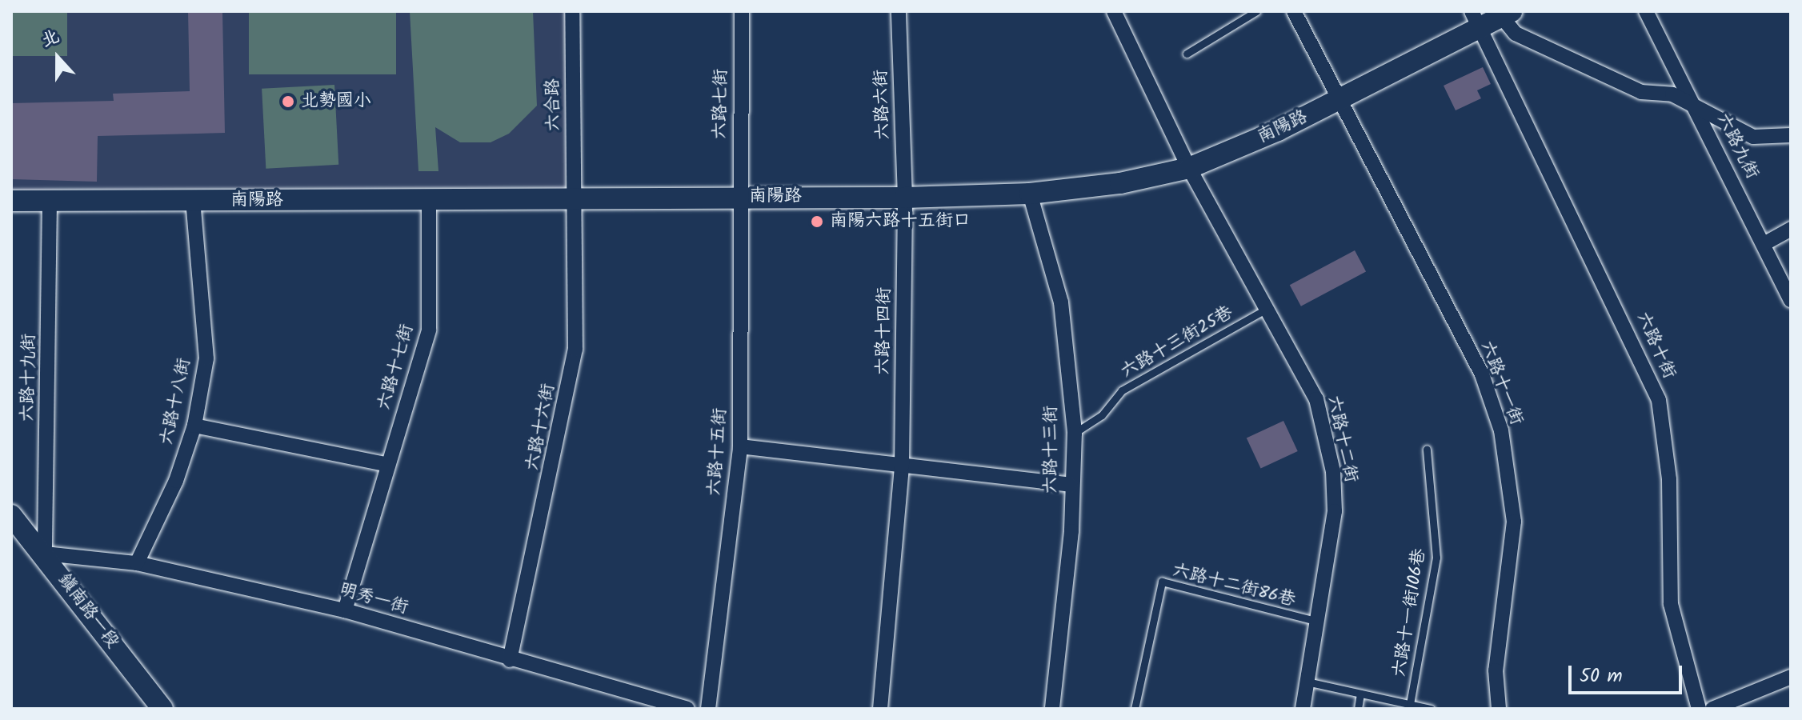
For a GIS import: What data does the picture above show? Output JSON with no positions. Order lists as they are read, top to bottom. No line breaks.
{"streets":{"street":["六路七街","六合路","六路六街","南陽路","六路九街","六路十四街","六路十街","六路十七街","六路十九街","六路十一街","六路十八街","六路十六街","六路十二街","六路十三街","六路十五街","明秀一街","鎮南路一段"],"lane":["六路十三街25巷","六路十二街86巷","六路十一街106巷"]},"crossings":[["六路七街","南陽路"],["六路七街","六路十五街"],["六合路","南陽路"],["六合路","六路十六街"],["六路六街","南陽路"],["六路六街","六路十四街"],["南陽路","六路九街"],["南陽路","六路十四街"],["南陽路","六路十街"],["南陽路","六路十七街"],["南陽路","六路十九街"],["南陽路","六路十一街"],["南陽路","六路十八街"],["南陽路","六路十六街"],["南陽路","六路十二街"],["南陽路","六路十三街"],["南陽路","六路十五街"],["六路十三街25巷","六路十二街"],["六路十三街25巷","六路十三街"],["六路十七街","明秀一街"],["六路十九街","明秀一街"],["六路十九街","鎮南路一段"],["六路十八街","明秀一街"],["六路十六街","明秀一街"],["六路十二街","六路十二街86巷"],["六路十二街","六路十一街106巷"],["明秀一街","鎮南路一段"]],"places":["北勢國小","南陽六路十五街口"],"scale_bar":"50 m","north":"top"}
